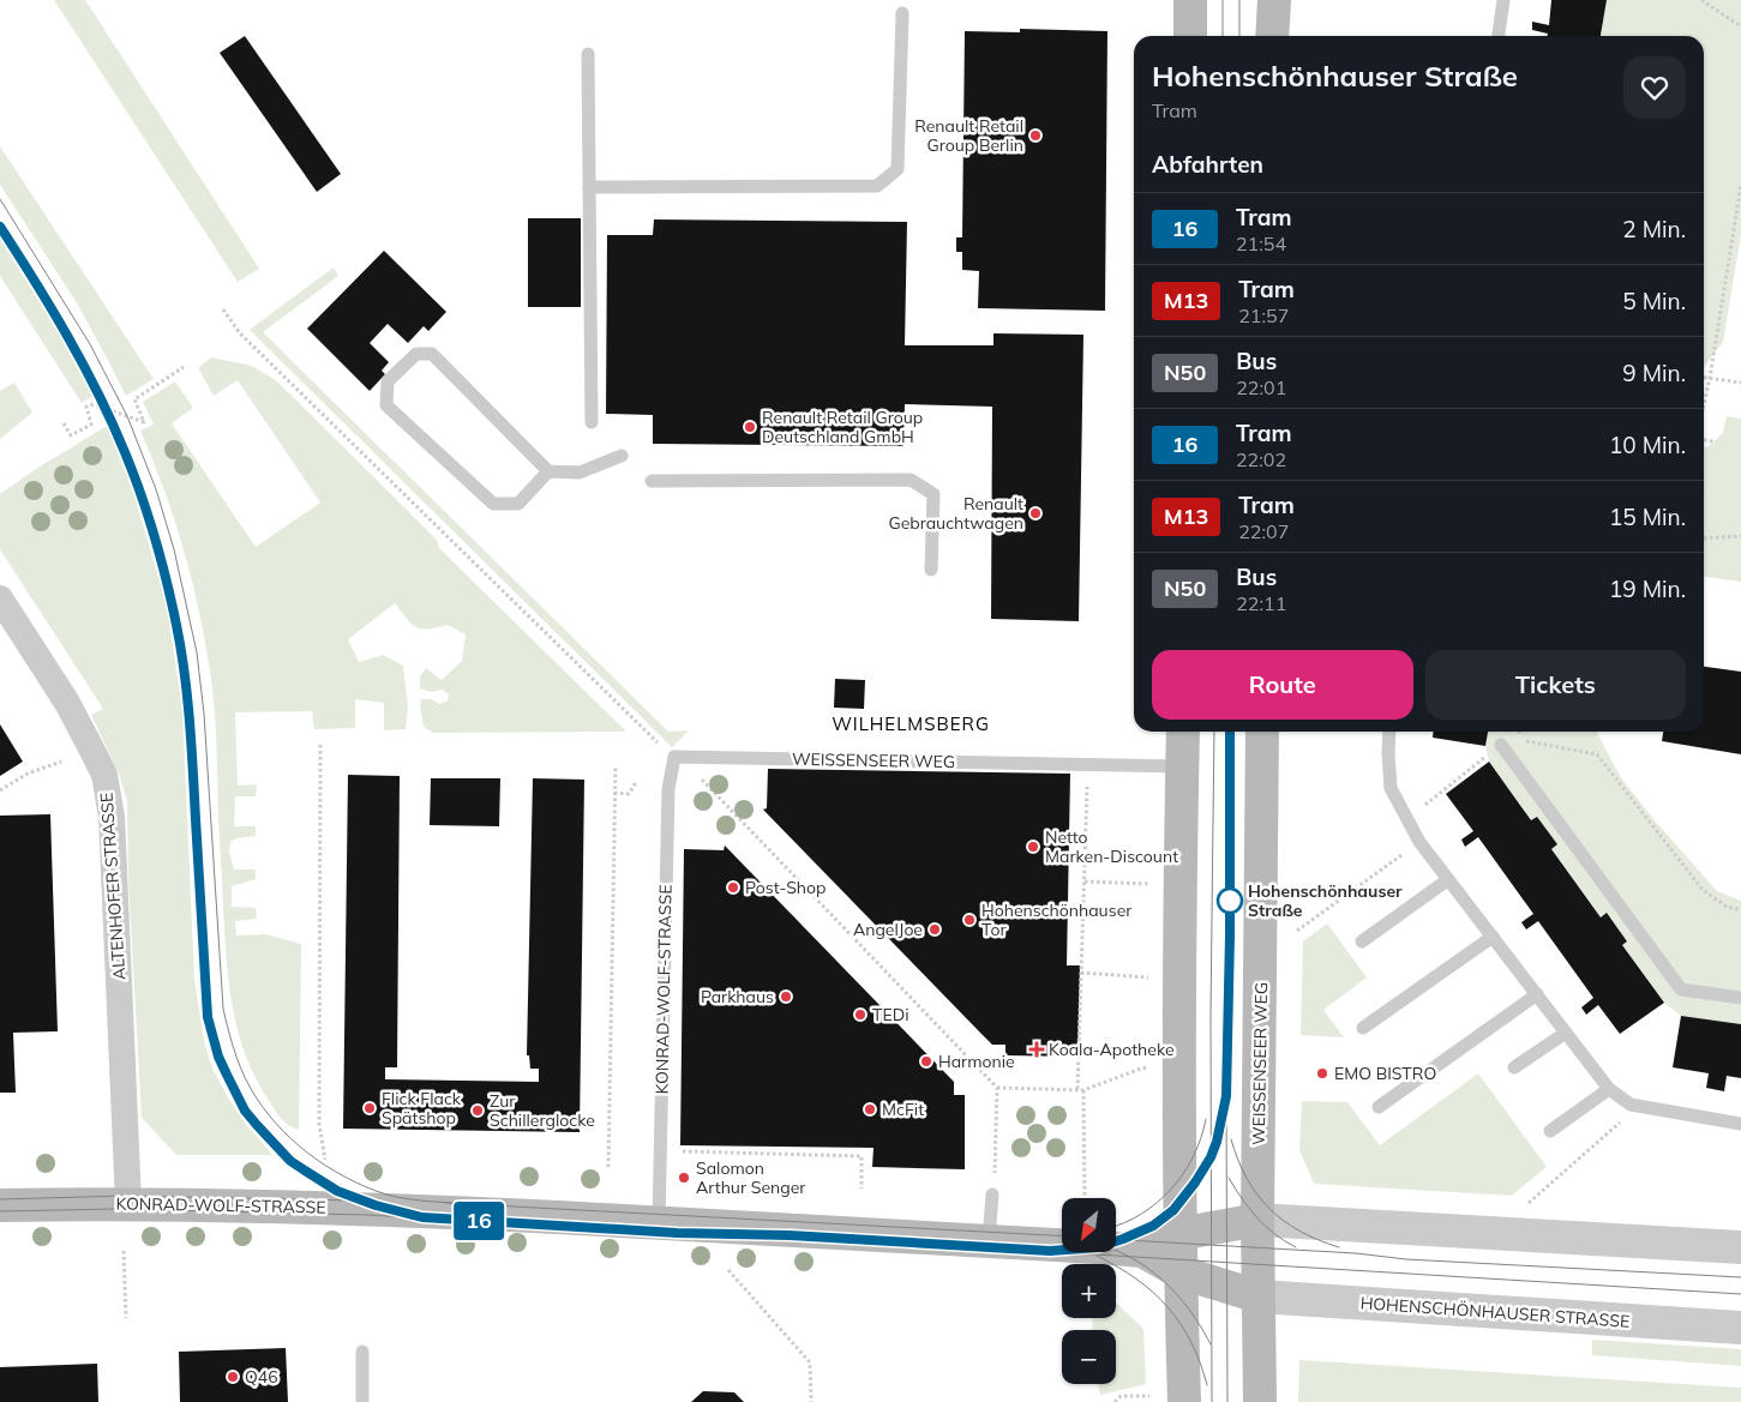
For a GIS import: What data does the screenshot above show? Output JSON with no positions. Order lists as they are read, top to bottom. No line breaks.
{"streets":{"main road":["WEISSENSEER WEG","KONRAD-WOLF-STRASSE","HOHENSCHÖNHAUSER STRASSE"],"street":["ALTENHOFER STRASSE"]},"crossings":[["WEISSENSEER WEG","KONRAD-WOLF-STRASSE"],["WEISSENSEER WEG","HOHENSCHÖNHAUSER STRASSE"],["ALTENHOFER STRASSE","KONRAD-WOLF-STRASSE"],["KONRAD-WOLF-STRASSE","HOHENSCHÖNHAUSER STRASSE"]],"districts":["WILHELMSBERG"],"places":{"other":["Renault Retail Group Berlin","Renault Retail Group Deutschland GmbH","Renault Gebrauchtwagen","Netto Marken-Discount","Post-Shop","Hohenschönhauser Straße","Hohenschönhauser Tor","AngelJoe","Parkhaus","TEDi","Harmonie","EMO BISTRO","Flick Flack Spätshop","McFit","Zur Schillerglocke","Salomon Arthur Senger","Q46"],"health":["Koala-Apotheke"]},"lines":["tram line 16"],"north":"bottom left","page":{"on_map":"16","heading":[["Hohenschönhauser Straße","Tram"],"Abfahrten"],"list":[{"mark":"16","name":"Tram","note":"21:54","value":"2 Min."},{"mark":"M13","name":"Tram","note":"21:57","value":"5 Min."},{"mark":"N50","name":"Bus","note":"22:01","value":"9 Min."},{"mark":"16","name":"Tram","note":"22:02","value":"10 Min."},{"mark":"M13","name":"Tram","note":"22:07","value":"15 Min."},{"mark":"N50","name":"Bus","note":"22:11","value":"19 Min."}],"buttons":["Route","Tickets"],"map_buttons":["+","−"]}}
